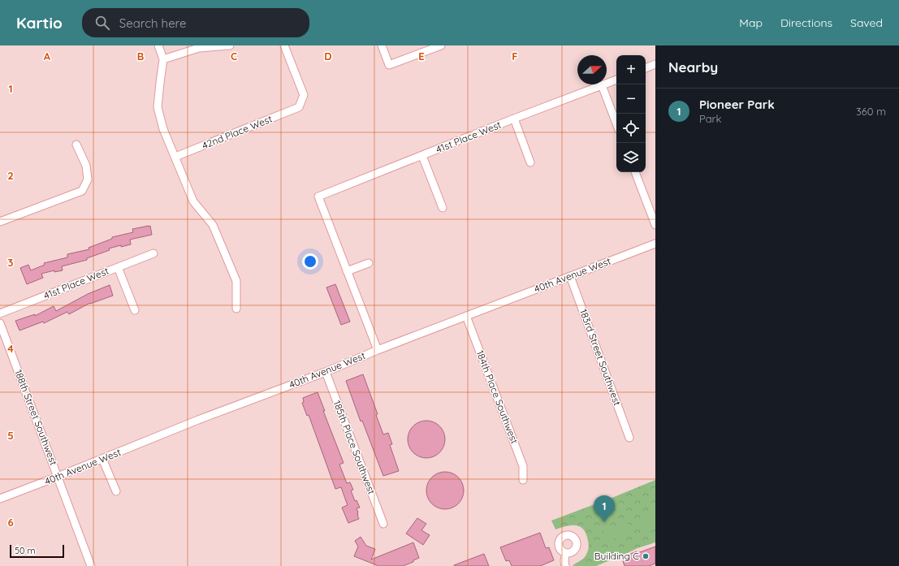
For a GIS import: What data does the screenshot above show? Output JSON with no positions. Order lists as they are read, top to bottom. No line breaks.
{"streets":{"street":["42nd Place West","41st Place West","40th Avenue West","183rd Street Southwest","184th Place Southwest","188th Street Southwest","185th Place Southwest"]},"crossings":[["40th Avenue West","183rd Street Southwest"],["40th Avenue West","184th Place Southwest"],["40th Avenue West","188th Street Southwest"],["40th Avenue West","185th Place Southwest"]],"places":["Building C"],"scale_bar":"50 m","north":"right","page":{"header":"Kartio","search":"Search here","nav":["Map","Directions","Saved"],"heading":"Nearby","map_buttons":["+","−"],"list":[{"mark":"1","name":"Pioneer Park","note":"Park","value":"360 m"}],"pins":"1","scale":"50 m"},"grid":{"columns":["A","B","C","D","E","F"],"rows":["1","2","3","4","5","6"]}}
